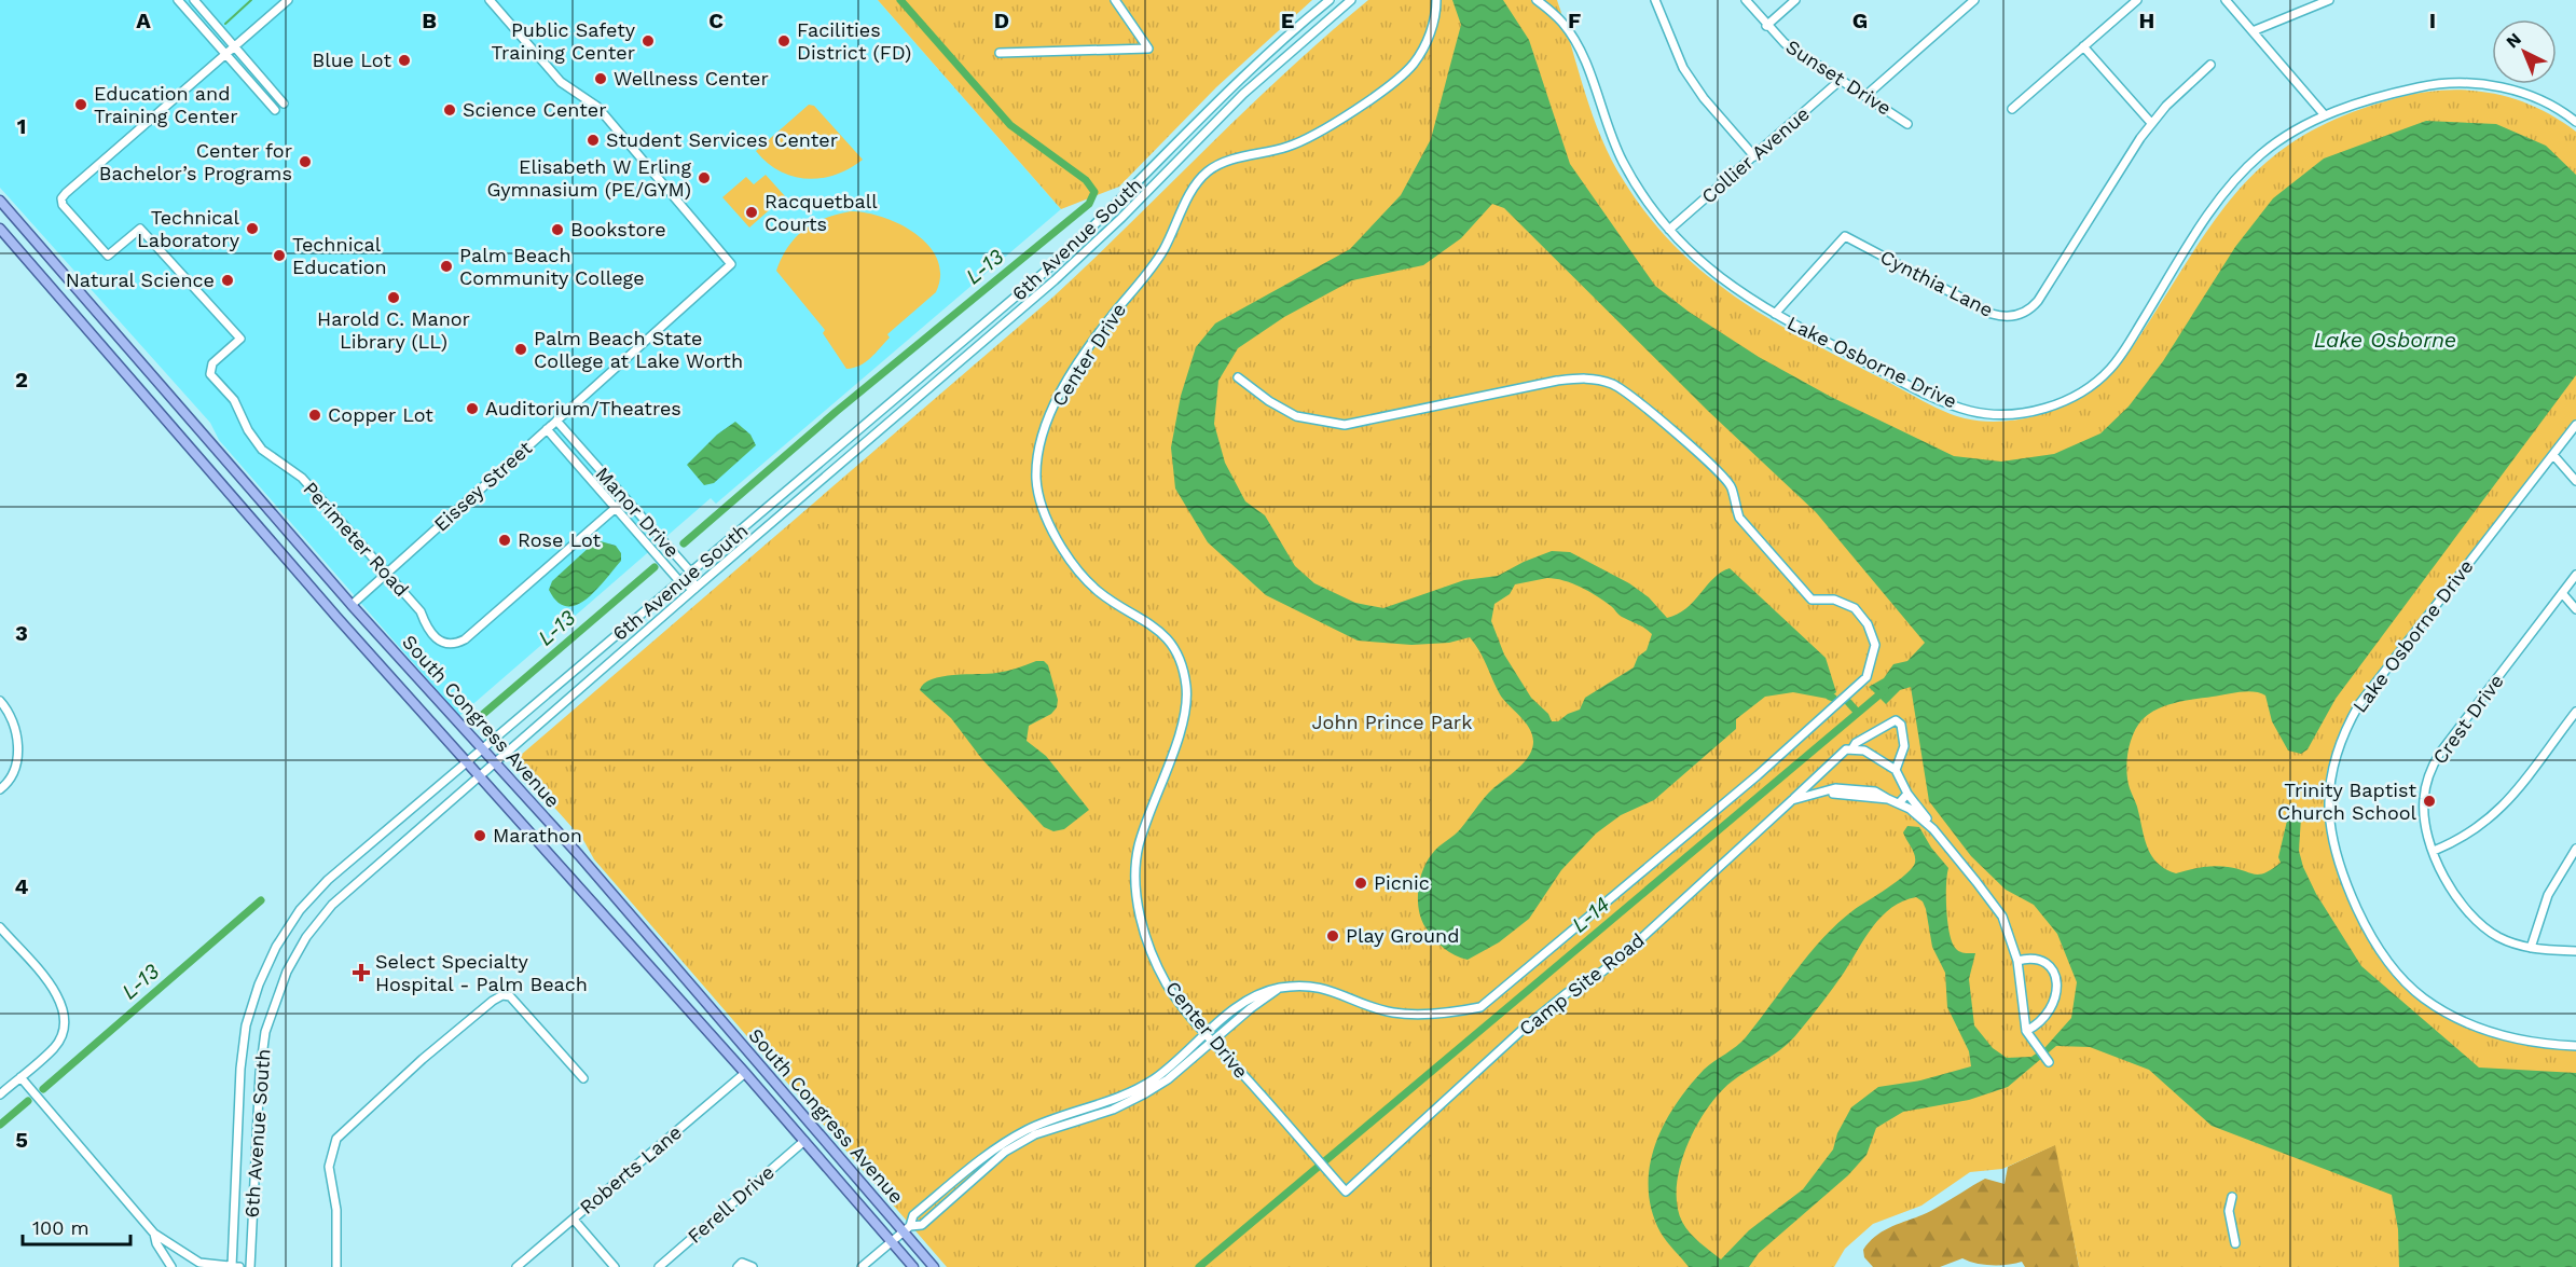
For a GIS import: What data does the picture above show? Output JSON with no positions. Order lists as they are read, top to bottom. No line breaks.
{"streets":{"main road":["South Congress Avenue"],"street":["Sunset Drive","Collier Avenue","6th Avenue South","Cynthia Lane","Center Drive","Lake Osborne Drive","Eissey Street","Manor Drive","Perimeter Road","Crest Drive","Camp Site Road","Roberts Lane","Ferell Drive"]},"crossings":[["Sunset Drive","Collier Avenue"],["Collier Avenue","Lake Osborne Drive"],["6th Avenue South","Manor Drive"],["6th Avenue South","South Congress Avenue"],["Cynthia Lane","Lake Osborne Drive"],["Center Drive","Camp Site Road"],["Eissey Street","Manor Drive"],["Eissey Street","Perimeter Road"],["Eissey Street","South Congress Avenue"],["Manor Drive","Perimeter Road"],["South Congress Avenue","Roberts Lane"],["South Congress Avenue","Ferell Drive"]],"water":["L-13","Lake Osborne","L-14"],"parks":["John Prince Park"],"places":{"other":["Public Safety Training Center","Facilities District (FD)","Blue Lot","Wellness Center","Education and Training Center","Science Center","Student Services Center","Center for Bachelor’s Programs","Elisabeth W Erling Gymnasium (PE/GYM)","Racquetball Courts","Technical Laboratory","Bookstore","Technical Education","Palm Beach Community College","Natural Science","Harold C. Manor Library (LL)","Palm Beach State College at Lake Worth","Auditorium/Theatres","Copper Lot","Rose Lot","Trinity Baptist Church School","Marathon","Picnic","Play Ground"],"health":["Select Specialty Hospital - Palm Beach"]},"scale_bar":"100 m","north":"top left","grid":{"columns":["A","B","C","D","E","F","G","H","I"],"rows":["1","2","3","4","5"]}}
